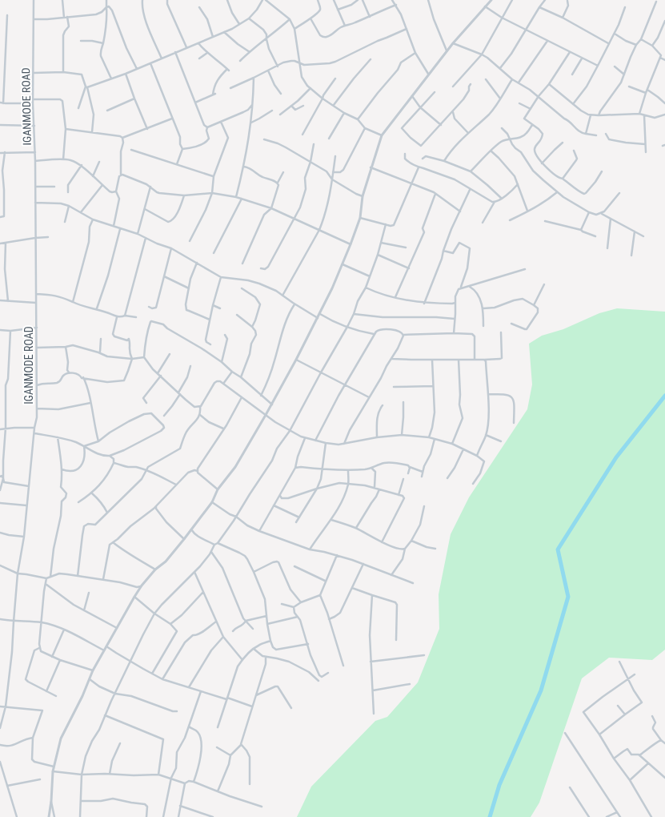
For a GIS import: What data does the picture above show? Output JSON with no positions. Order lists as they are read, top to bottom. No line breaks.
{"streets":{"street":["IGANMODE ROAD"]}}
